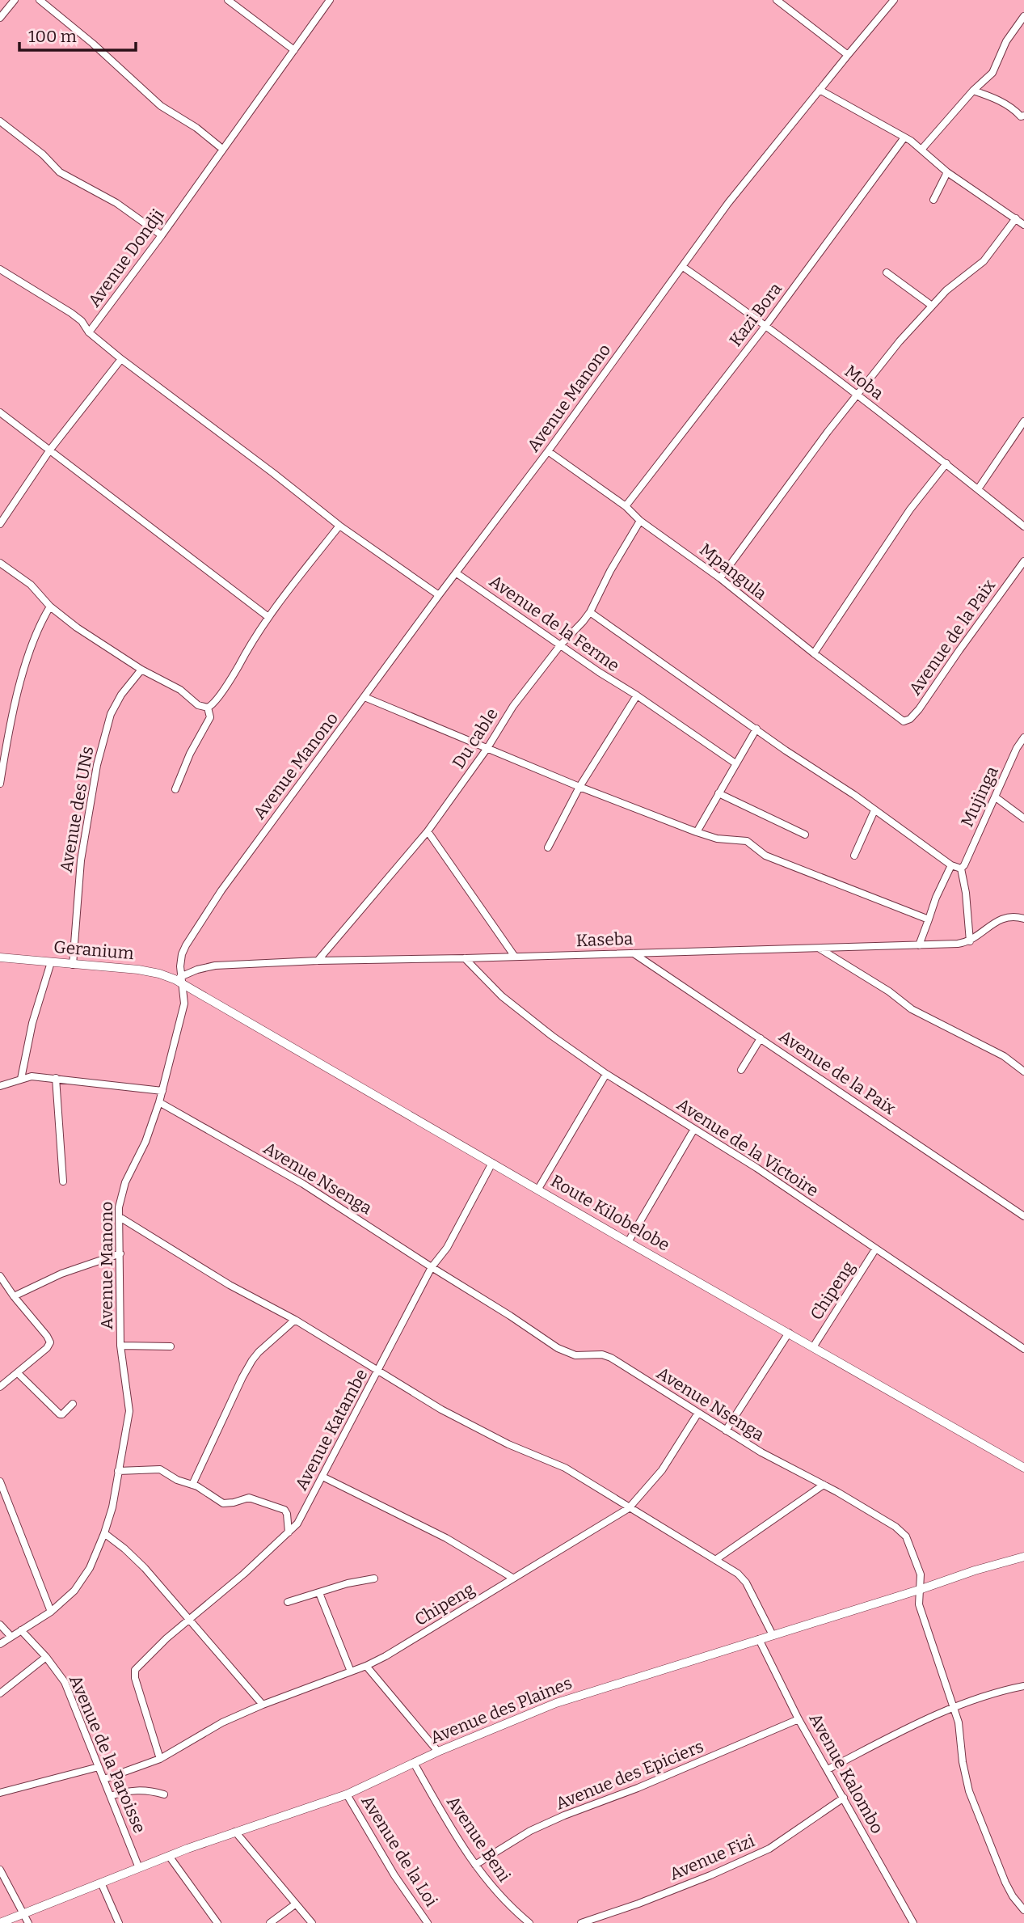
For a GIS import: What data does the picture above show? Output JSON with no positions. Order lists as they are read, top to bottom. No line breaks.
{"streets":{"street":["Avenue Dondji","Kazi Bora","Moba","Avenue Manono","Mpangula","Avenue de la Ferme","Avenue de la Paix","Du cable","Mujinga","Avenue des UNs","Kaseba","Geranium","Avenue de la Victoire","Avenue Nsenga","Route Kilobelobe","Chipeng","Avenue Katambe","Avenue des Plaines","Avenue de la Paroisse","Avenue Kalombo","Avenue des Epiciers","Avenue Beni","Avenue de la Loi","Avenue Fizi"]},"crossings":[["Avenue Dondji","Avenue Manono"],["Kazi Bora","Moba"],["Kazi Bora","Mpangula"],["Moba","Avenue Manono"],["Avenue Manono","Mpangula"],["Avenue Manono","Avenue de la Ferme"],["Avenue Manono","Kaseba"],["Avenue Manono","Geranium"],["Avenue Manono","Avenue Nsenga"],["Avenue Manono","Route Kilobelobe"],["Avenue Manono","Avenue de la Paroisse"],["Mpangula","Avenue de la Paix"],["Mpangula","Du cable"],["Avenue de la Ferme","Du cable"],["Avenue de la Paix","Kaseba"],["Du cable","Kaseba"],["Avenue des UNs","Geranium"],["Kaseba","Geranium"],["Kaseba","Avenue de la Victoire"],["Kaseba","Route Kilobelobe"],["Geranium","Route Kilobelobe"],["Avenue de la Victoire","Chipeng"],["Avenue Nsenga","Chipeng"],["Avenue Nsenga","Avenue Katambe"],["Avenue Nsenga","Avenue des Plaines"],["Route Kilobelobe","Chipeng"],["Route Kilobelobe","Avenue Katambe"],["Chipeng","Avenue Katambe"],["Chipeng","Avenue de la Paroisse"],["Avenue des Plaines","Avenue de la Paroisse"],["Avenue des Plaines","Avenue Kalombo"],["Avenue des Plaines","Avenue Beni"],["Avenue des Plaines","Avenue de la Loi"],["Avenue Kalombo","Avenue des Epiciers"],["Avenue Kalombo","Avenue Fizi"],["Avenue des Epiciers","Avenue Beni"]],"scale_bar":"100 m"}
